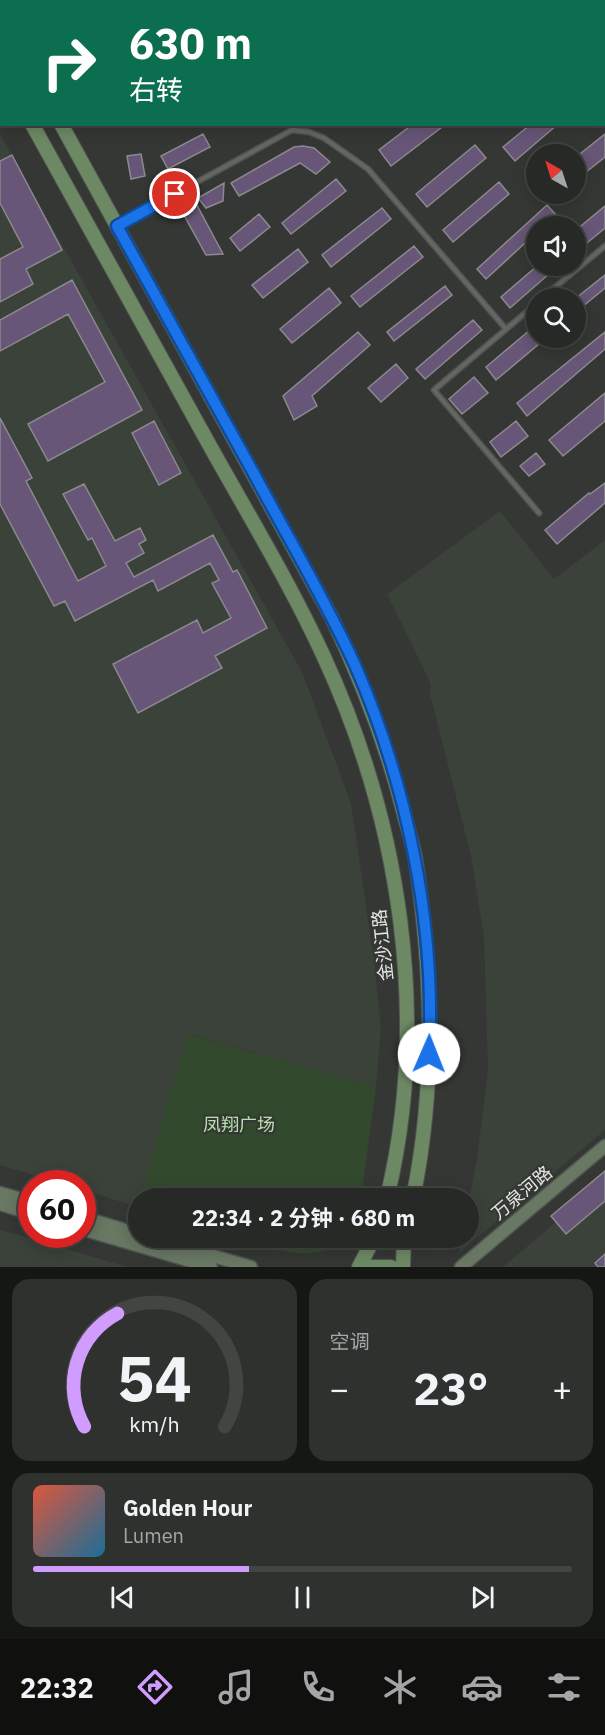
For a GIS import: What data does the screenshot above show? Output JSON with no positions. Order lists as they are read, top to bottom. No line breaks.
{"streets":{"main road":["金沙江路","万泉河路"]},"parks":["凤翔广场"],"north":"top left","page":{"turn":["630 m","右转"],"limit":"60","trip":"22:34 · 2 分钟 · 680 m","tile":"空调","heat":["−","23°","+"],"song":["Golden Hour","Lumen"],"tabs":"22:32","gauge":["54","km/h"]}}
